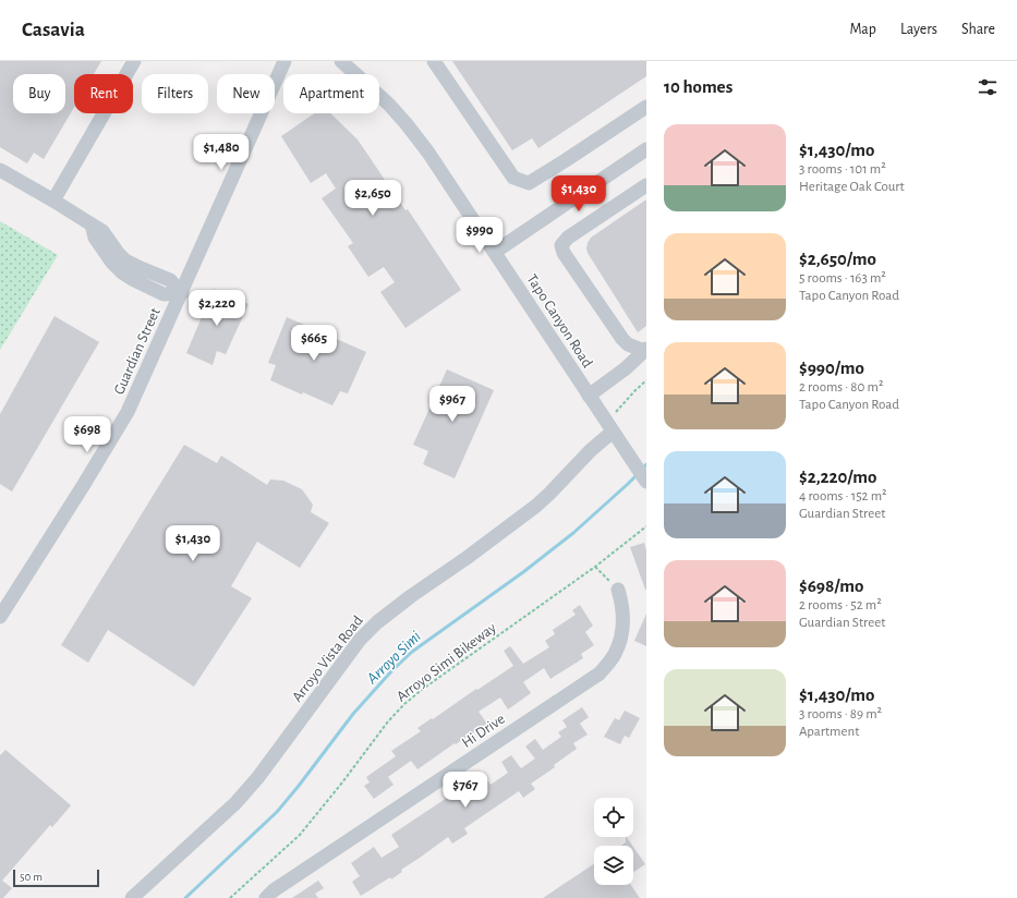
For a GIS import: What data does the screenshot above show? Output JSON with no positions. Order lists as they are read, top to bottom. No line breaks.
{"streets":{"street":["Tapo Canyon Road","Guardian Street","Arroyo Vista Road","Hi Drive"],"path":["Arroyo Simi Bikeway"]},"crossings":[["Tapo Canyon Road","Arroyo Vista Road"]],"water":["Arroyo Simi"],"scale_bar":"50 m","page":{"header":"Casavia","nav":["Map","Layers","Share"],"heading":"10 homes","chip":["Buy","Rent","Filters","New","Apartment"],"list":[{"name":"$1,430/mo","note":"3 rooms · 101 m² · Heritage Oak Court"},{"name":"$2,650/mo","note":"5 rooms · 163 m² · Tapo Canyon Road"},{"name":"$990/mo","note":"2 rooms · 80 m² · Tapo Canyon Road"},{"name":"$2,220/mo","note":"4 rooms · 152 m² · Guardian Street"},{"name":"$698/mo","note":"2 rooms · 52 m² · Guardian Street"},{"name":"$1,430/mo","note":"3 rooms · 89 m² · Apartment"}],"price":["$1,480","$1,430","$2,650","$990","$2,220","$665","$967","$698","$1,430","$767"],"scale":"50 m"}}
